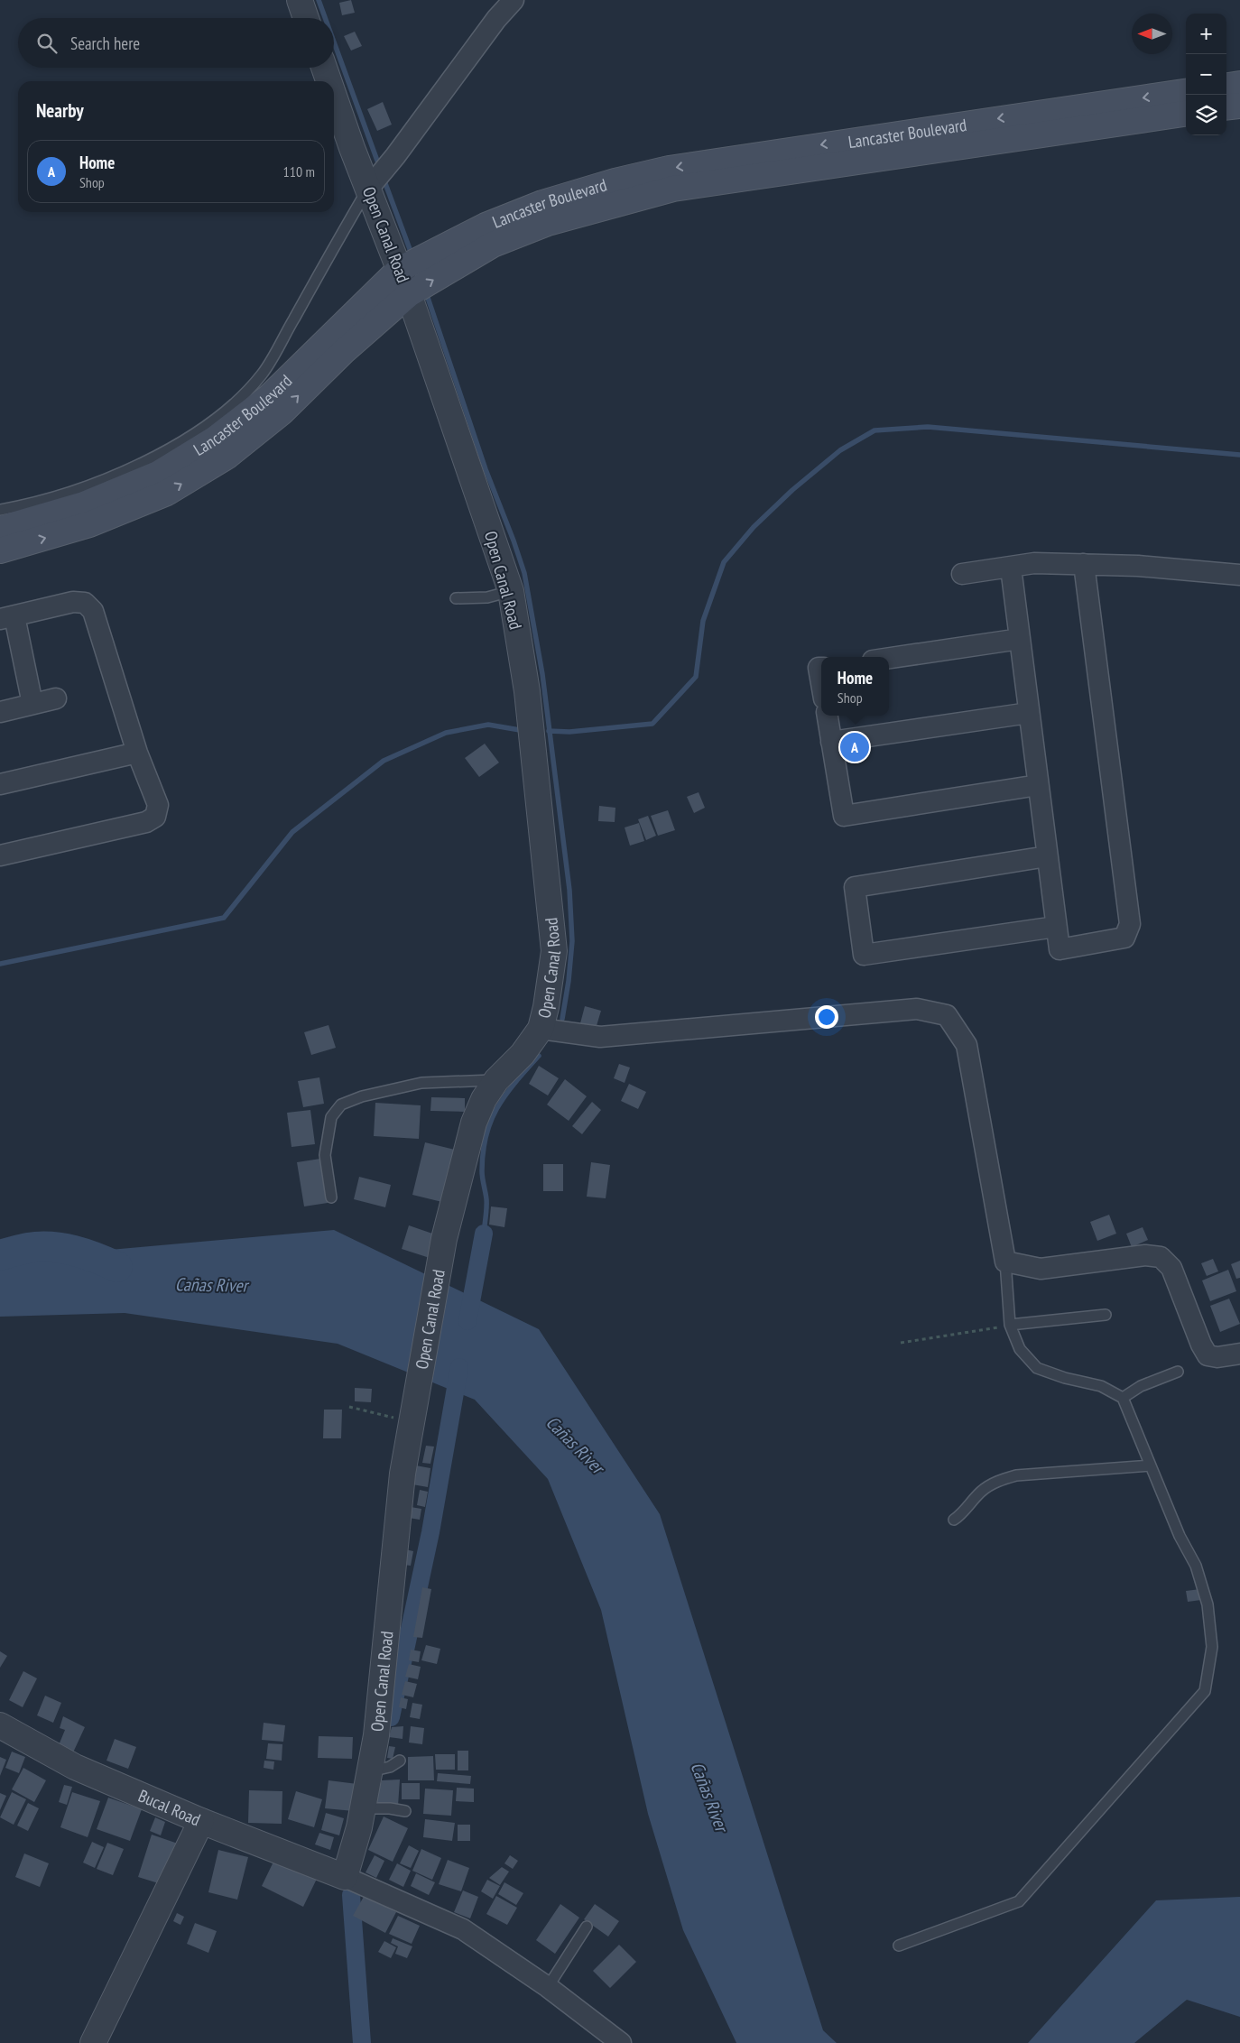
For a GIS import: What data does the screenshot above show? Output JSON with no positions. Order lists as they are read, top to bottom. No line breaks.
{"streets":{"main road":["Lancaster Boulevard"],"street":["Open Canal Road","Bucal Road"]},"crossings":[["Lancaster Boulevard","Open Canal Road"],["Open Canal Road","Bucal Road"]],"water":["Cañas River"],"north":"left","page":{"map_buttons":["+","−"],"search":"Search here","heading":"Nearby","list":[{"mark":"A","name":"Home","note":"Shop","value":"110 m"}],"popup":["Home","Shop"],"pins":"A"}}
